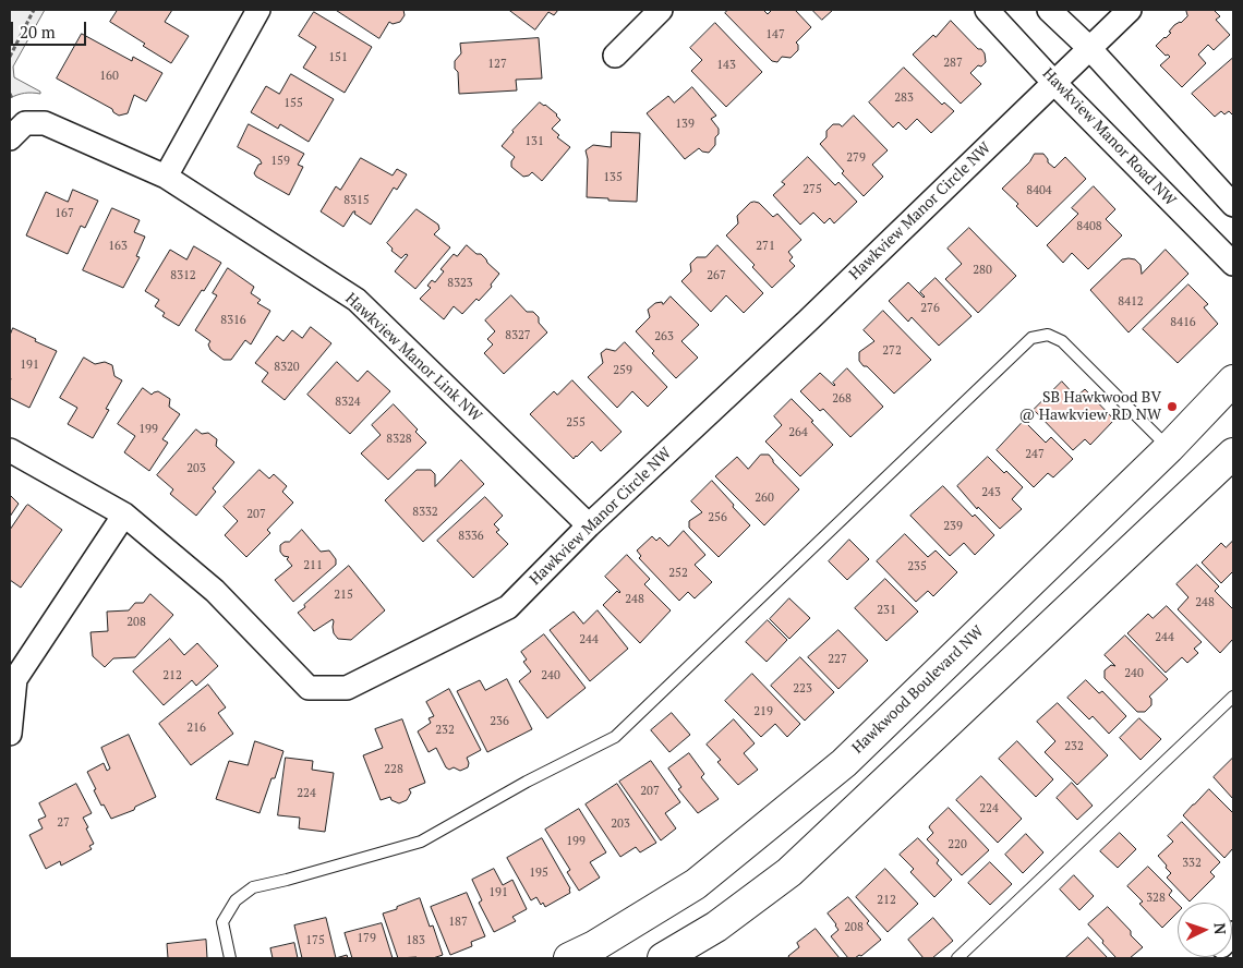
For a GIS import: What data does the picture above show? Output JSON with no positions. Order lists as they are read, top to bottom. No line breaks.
{"streets":{"street":["Hawkview Manor Road NW","Hawkview Manor Circle NW","Hawkview Manor Link NW","Hawkwood Boulevard NW"]},"crossings":[["Hawkview Manor Road NW","Hawkview Manor Circle NW"],["Hawkview Manor Circle NW","Hawkview Manor Link NW"]],"places":["SB Hawkwood BV @ Hawkview RD NW"],"house_numbers":["147","151","287","127","143","160","283","155","139","131","279","159","135","275","8404","8315","167","8408","163","271","280","8312","267","8323","8412","276","8316","8416","8327","263","272","191","8320","259","268","8324","255","199","264","8328","247","203","243","260","8332","207","256","239","8336","211","235","252","215","248","248","231","208","244","244","227","240","212","240","223","219","236","216","232","232","228","207","224","224","27","203","199","220","332","195","191","328","212","187","208","179","175","183"],"scale_bar":"20 m","north":"right"}
